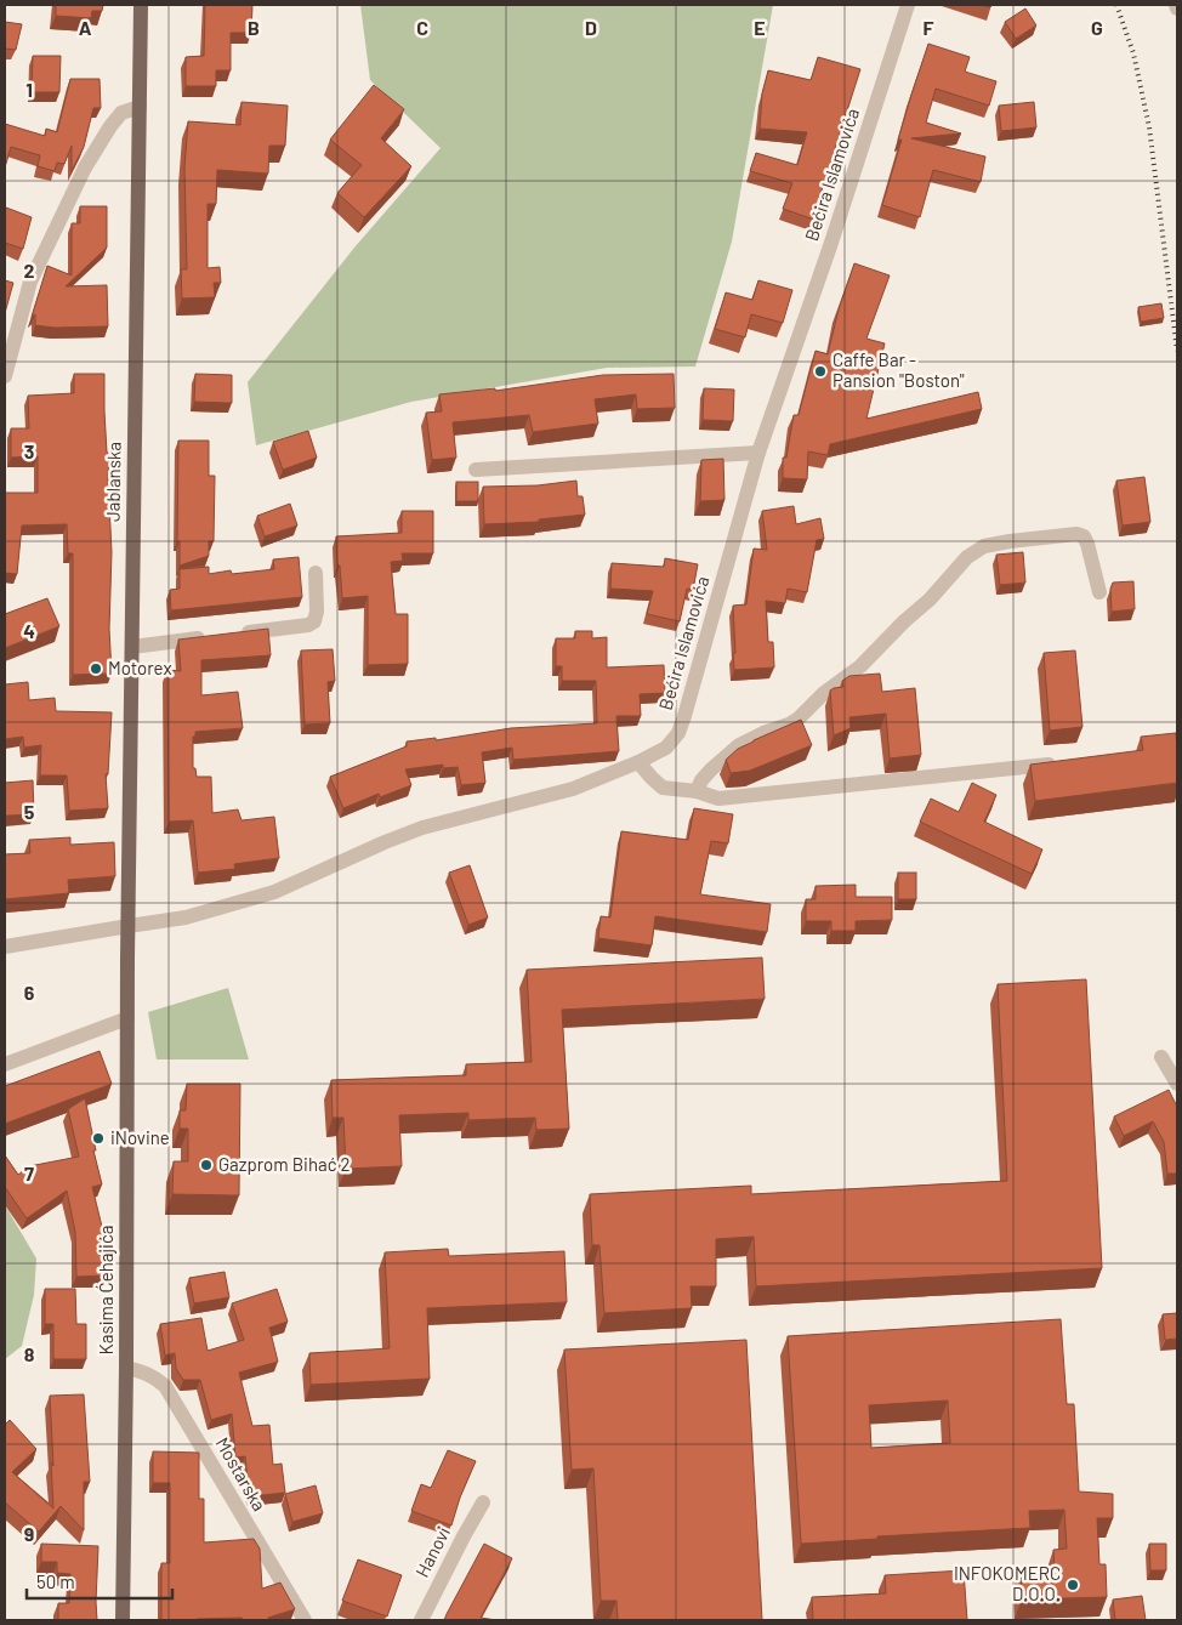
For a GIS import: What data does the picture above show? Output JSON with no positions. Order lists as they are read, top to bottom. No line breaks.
{"streets":{"main road":["Jablanska","Kasima Ćehajića"],"street":["Bećira Islamovića","Mostarska","Hanovi"]},"crossings":[["Bećira Islamovića","Jablanska"],["Jablanska","Kasima Ćehajića"],["Kasima Ćehajića","Mostarska"]],"places":["Caffe Bar - Pansion \"Boston\"","Motorex","iNovine","Gazprom Bihać 2","INFOKOMERC D.O.O."],"scale_bar":"50 m","grid":{"columns":["A","B","C","D","E","F","G"],"rows":["1","2","3","4","5","6","7","8","9"]}}
